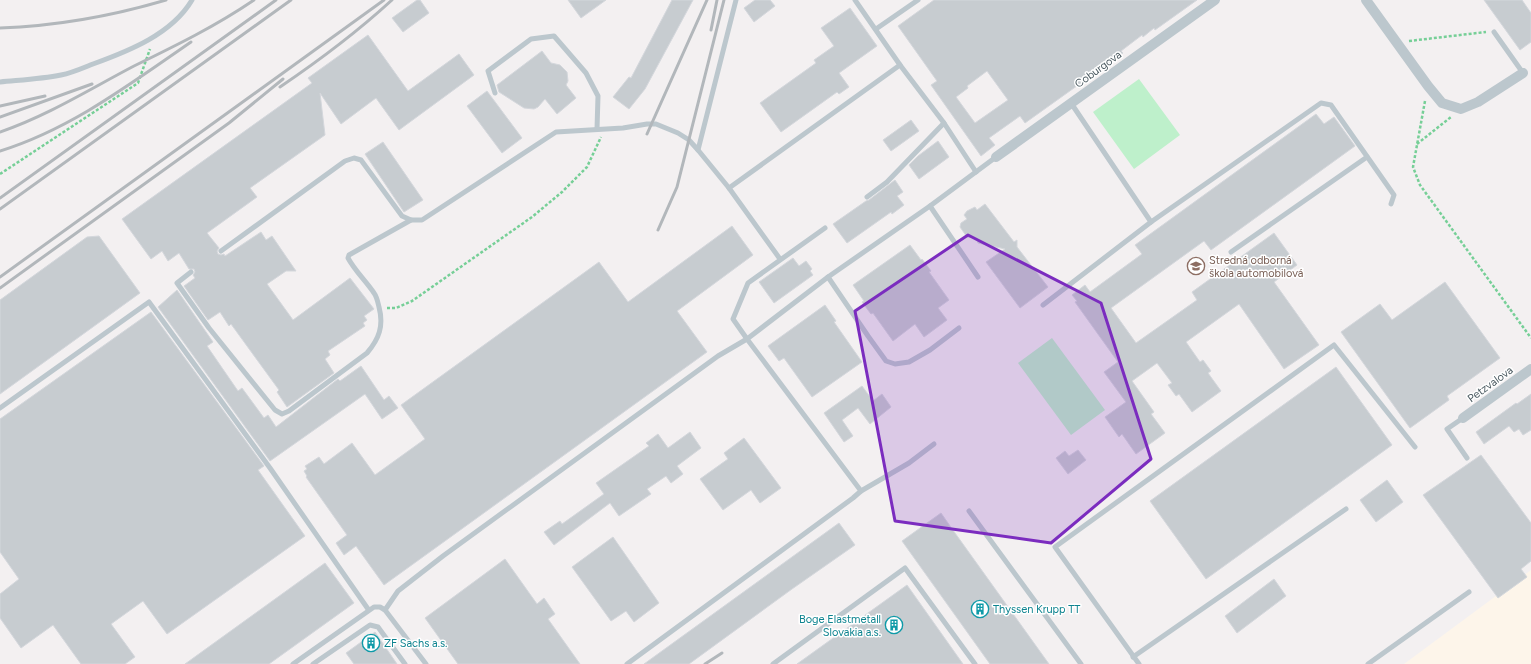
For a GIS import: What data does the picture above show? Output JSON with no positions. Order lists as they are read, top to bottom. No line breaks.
{"streets":{"street":["Coburgova","Petzvalova"]},"places":{"school or university":["Stredná odborná škola automobilová"],"building":["Thyssen Krupp TT","Boge Elastmetall Slovakia a.s.","ZF Sachs a.s."]}}
